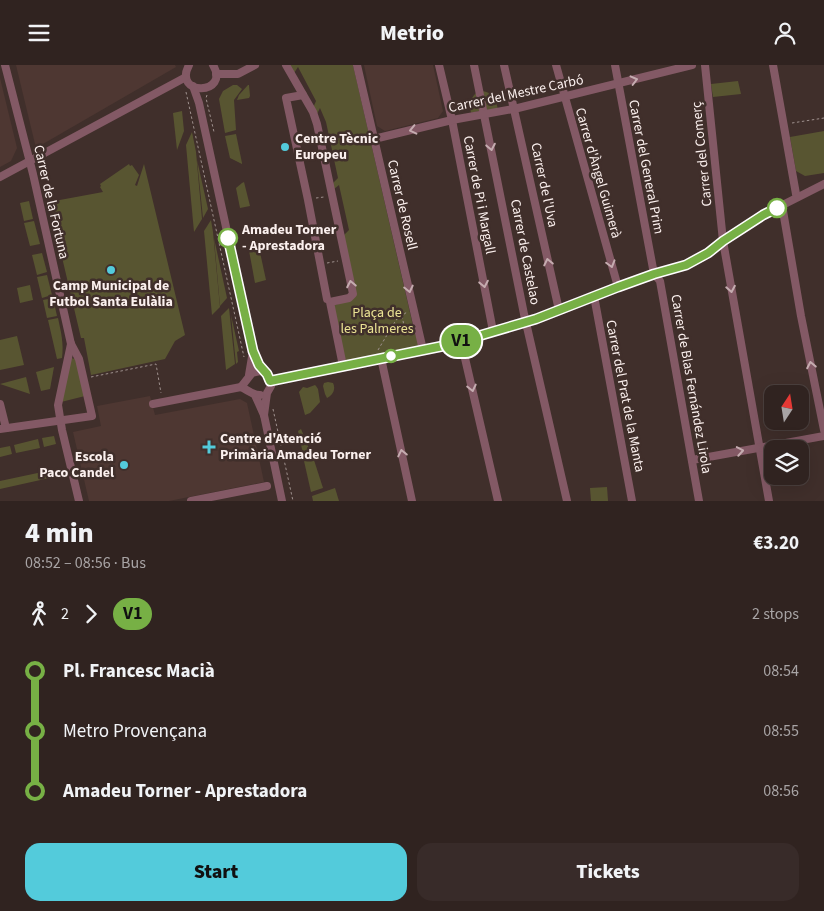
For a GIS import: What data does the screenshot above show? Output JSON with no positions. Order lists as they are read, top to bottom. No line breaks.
{"streets":{"street":["Carrer del Mestre Carbó","Carrer del Comerç","Carrer del General Prim","Carrer d'Àngel Guimerà","Carrer de l'Uva","Carrer de Pi i Margall","Carrer de la Fortuna","Carrer de Rosell","Carrer de Castelao","Carrer de Blas Fernández Lirola","Carrer del Prat de la Manta"]},"crossings":[["Carrer del Mestre Carbó","Carrer del General Prim"],["Carrer del Mestre Carbó","Carrer d'Àngel Guimerà"],["Carrer del Mestre Carbó","Carrer de l'Uva"],["Carrer del Mestre Carbó","Carrer de Pi i Margall"],["Carrer del Mestre Carbó","Carrer de Rosell"],["Carrer del Mestre Carbó","Carrer de Castelao"],["Carrer del General Prim","Carrer de Blas Fernández Lirola"]],"one_way":["Carrer d'Àngel Guimerà","Carrer de l'Uva","Carrer de Pi i Margall","Carrer de Castelao"],"parks":["Plaça de les Palmeres"],"places":{"other":["Centre Tècnic Europeu","Amadeu Torner - Aprestadora","Camp Municipal de Futbol Santa Eulàlia","Escola Paco Candel"],"health":["Centre d'Atenció Primària Amadeu Torner"]},"lines":["bus line V1"],"north":"top","page":{"header":"Metrio","on_map":"V1","heading":["4 min","08:52 – 08:56 · Bus","€3.20"],"legs":["2","V1","2 stops"],"list":[{"name":"Pl. Francesc Macià","value":"08:54"},{"name":"Metro Provençana","value":"08:55"},{"name":"Amadeu Torner - Aprestadora","value":"08:56"}],"buttons":["Start","Tickets"]}}
